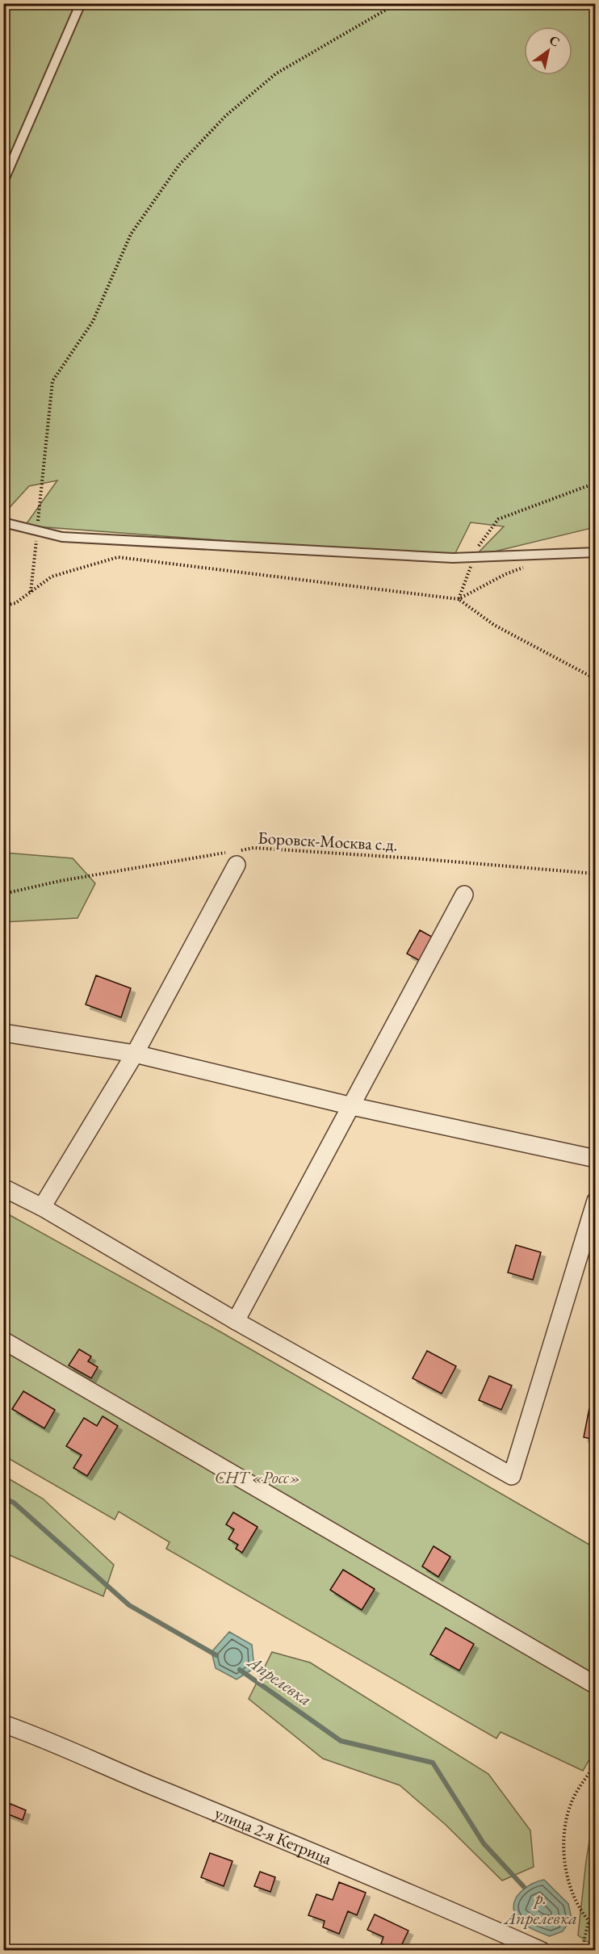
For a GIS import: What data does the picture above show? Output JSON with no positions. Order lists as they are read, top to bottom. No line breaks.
{"streets":{"street":["улица 2-я Кетрица"],"path":["Боровск-Москва с.д."]},"water":["Апрелевка","р. Апрелевка"],"parks":["СНТ «Росс»"],"north":"top right"}
